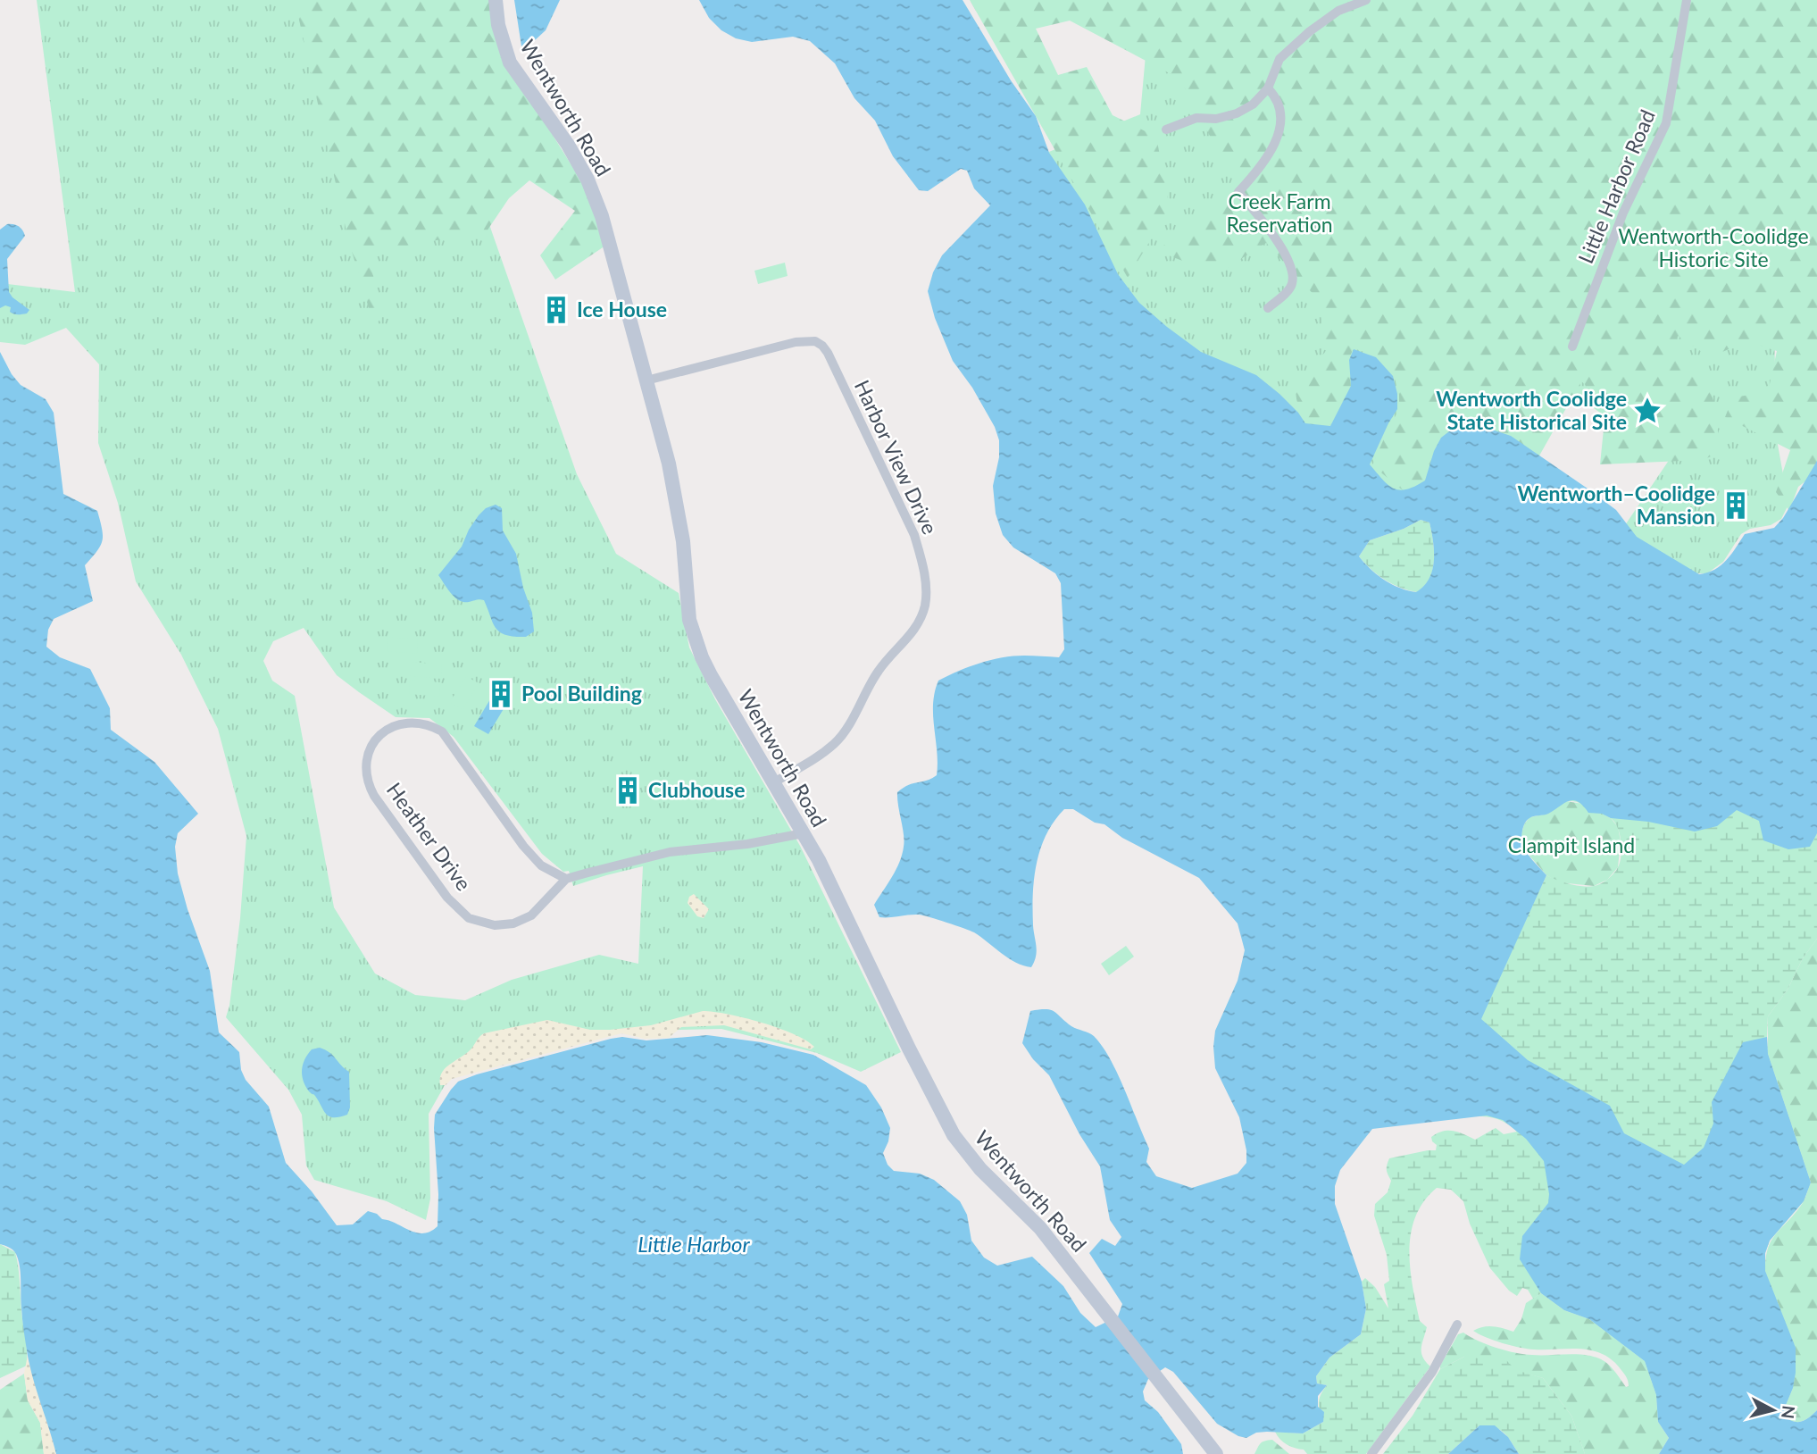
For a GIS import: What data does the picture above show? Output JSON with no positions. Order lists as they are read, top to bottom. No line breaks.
{"streets":{"main road":["Wentworth Road"],"street":["Little Harbor Road","Harbor View Drive","Heather Drive"]},"crossings":[["Wentworth Road","Harbor View Drive"]],"water":["Little Harbor"],"parks":["Creek Farm Reservation","Wentworth-Coolidge Historic Site","Clampit Island"],"places":{"building":["Ice House","Wentworth–Coolidge Mansion","Pool Building","Clubhouse"],"place":["Wentworth Coolidge State Historical Site"]},"north":"right"}
